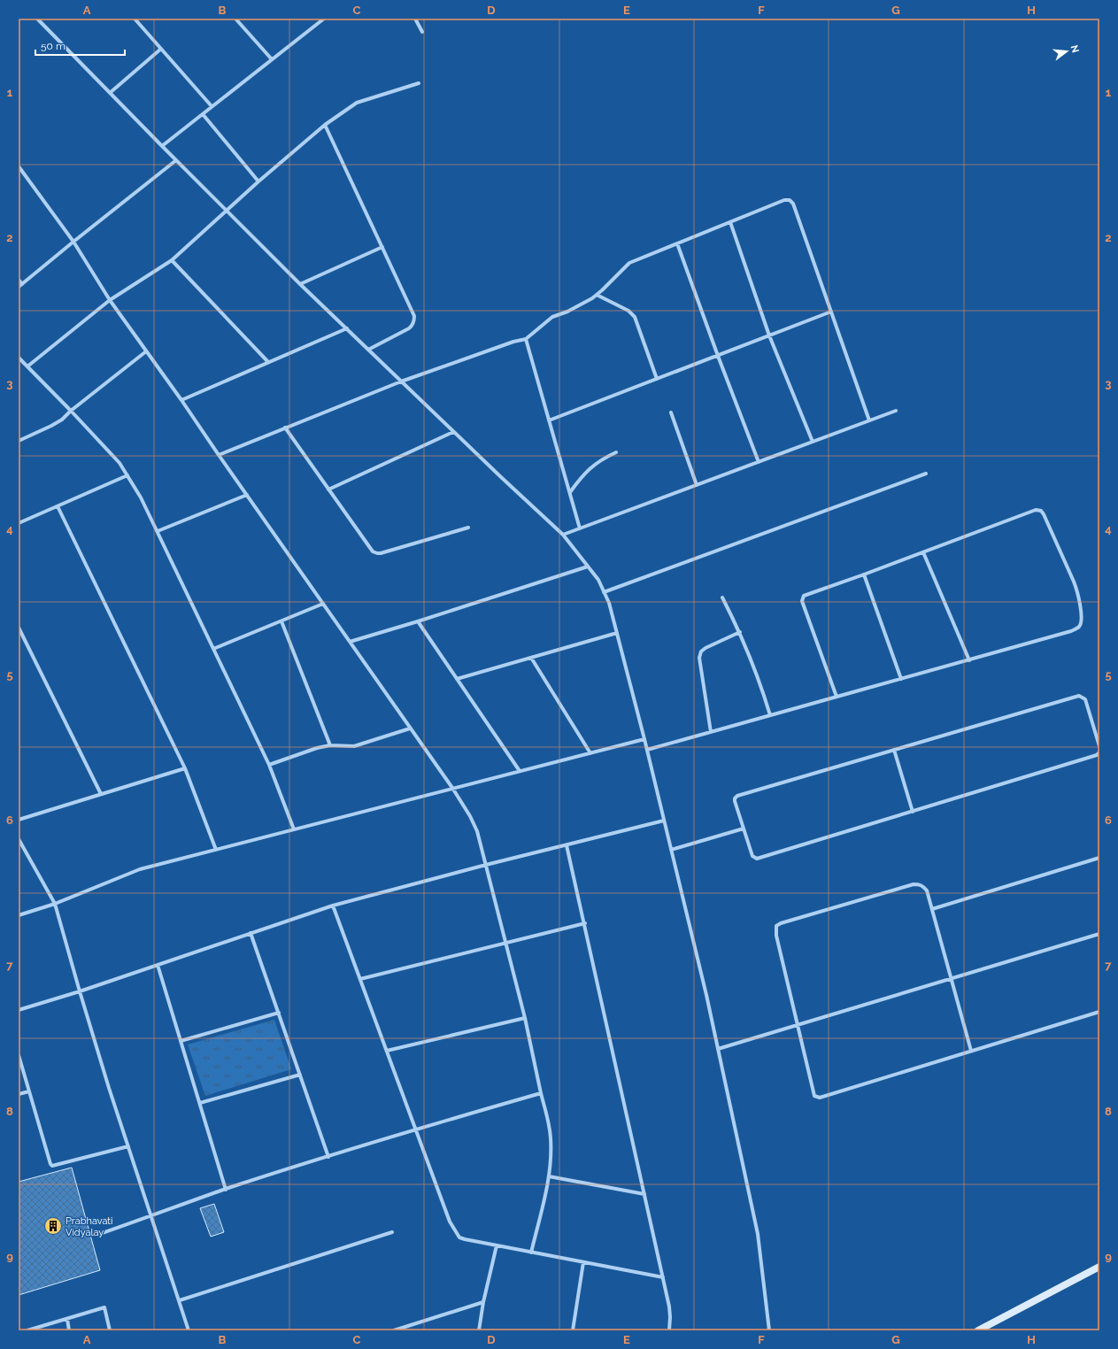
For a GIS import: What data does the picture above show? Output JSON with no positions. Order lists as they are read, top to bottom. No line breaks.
{"places":{"building":["Prabhavati Vidyalay"]},"scale_bar":"50 m","north":"right","grid":{"columns":["A","B","C","D","E","F","G","H"],"rows":["1","2","3","4","5","6","7","8","9"]}}
